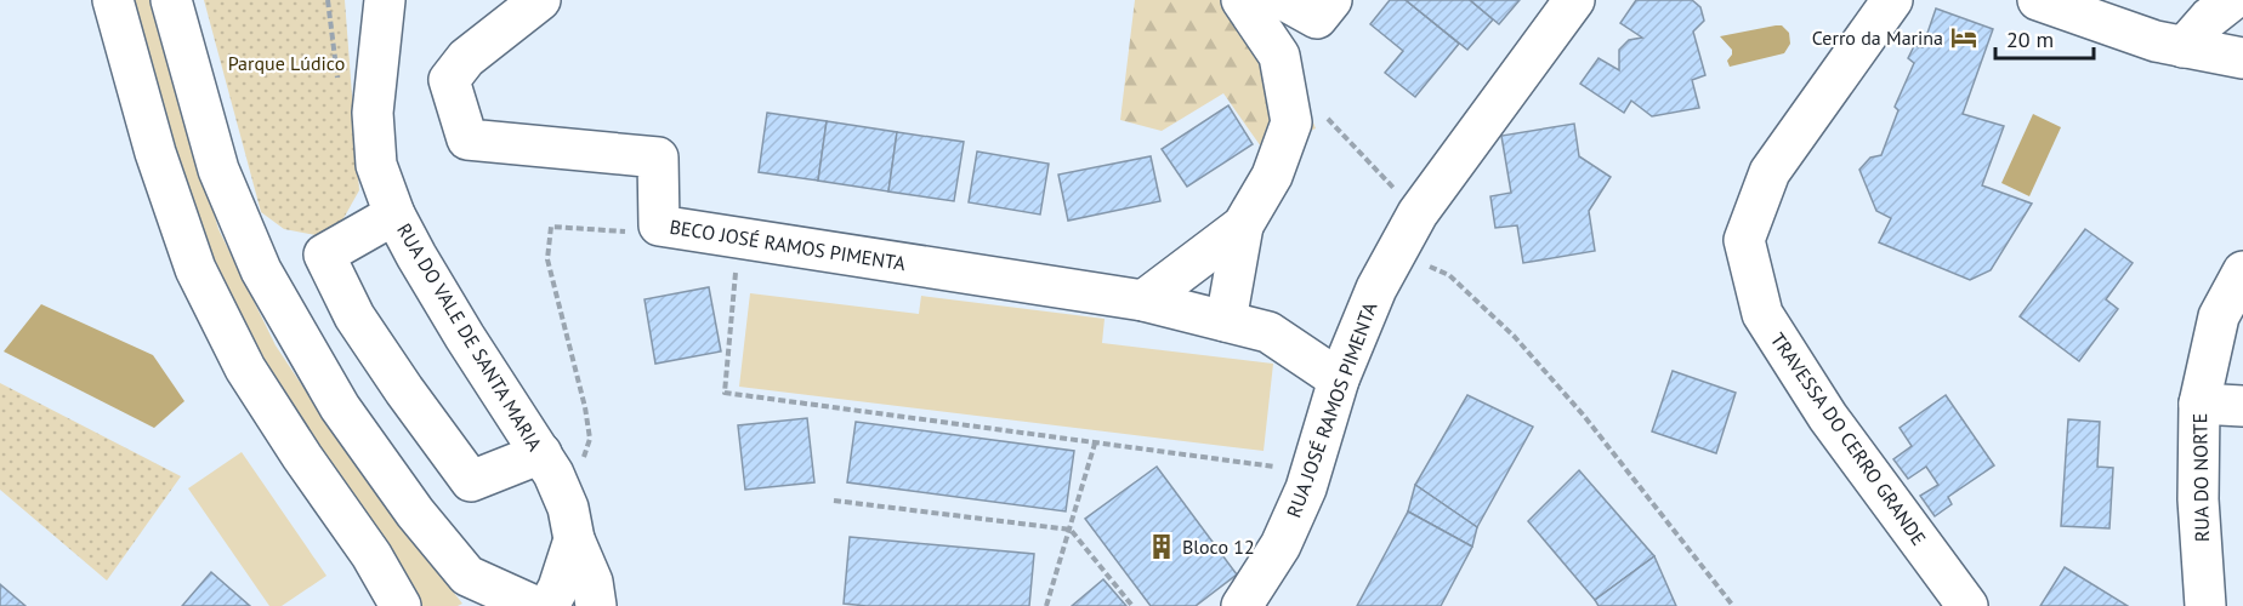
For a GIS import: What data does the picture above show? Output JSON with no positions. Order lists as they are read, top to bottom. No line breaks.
{"streets":{"street":["BECO JOSÉ RAMOS PIMENTA","RUA DO VALE DE SANTA MARIA","RUA JOSÉ RAMOS PIMENTA","TRAVESSA DO CERRO GRANDE","RUA DO NORTE"]},"crossings":[["BECO JOSÉ RAMOS PIMENTA","RUA JOSÉ RAMOS PIMENTA"]],"parks":["Parque Lúdico"],"places":{"hotel":["Cerro da Marina"],"building":["Bloco 12"]},"scale_bar":"20 m"}
